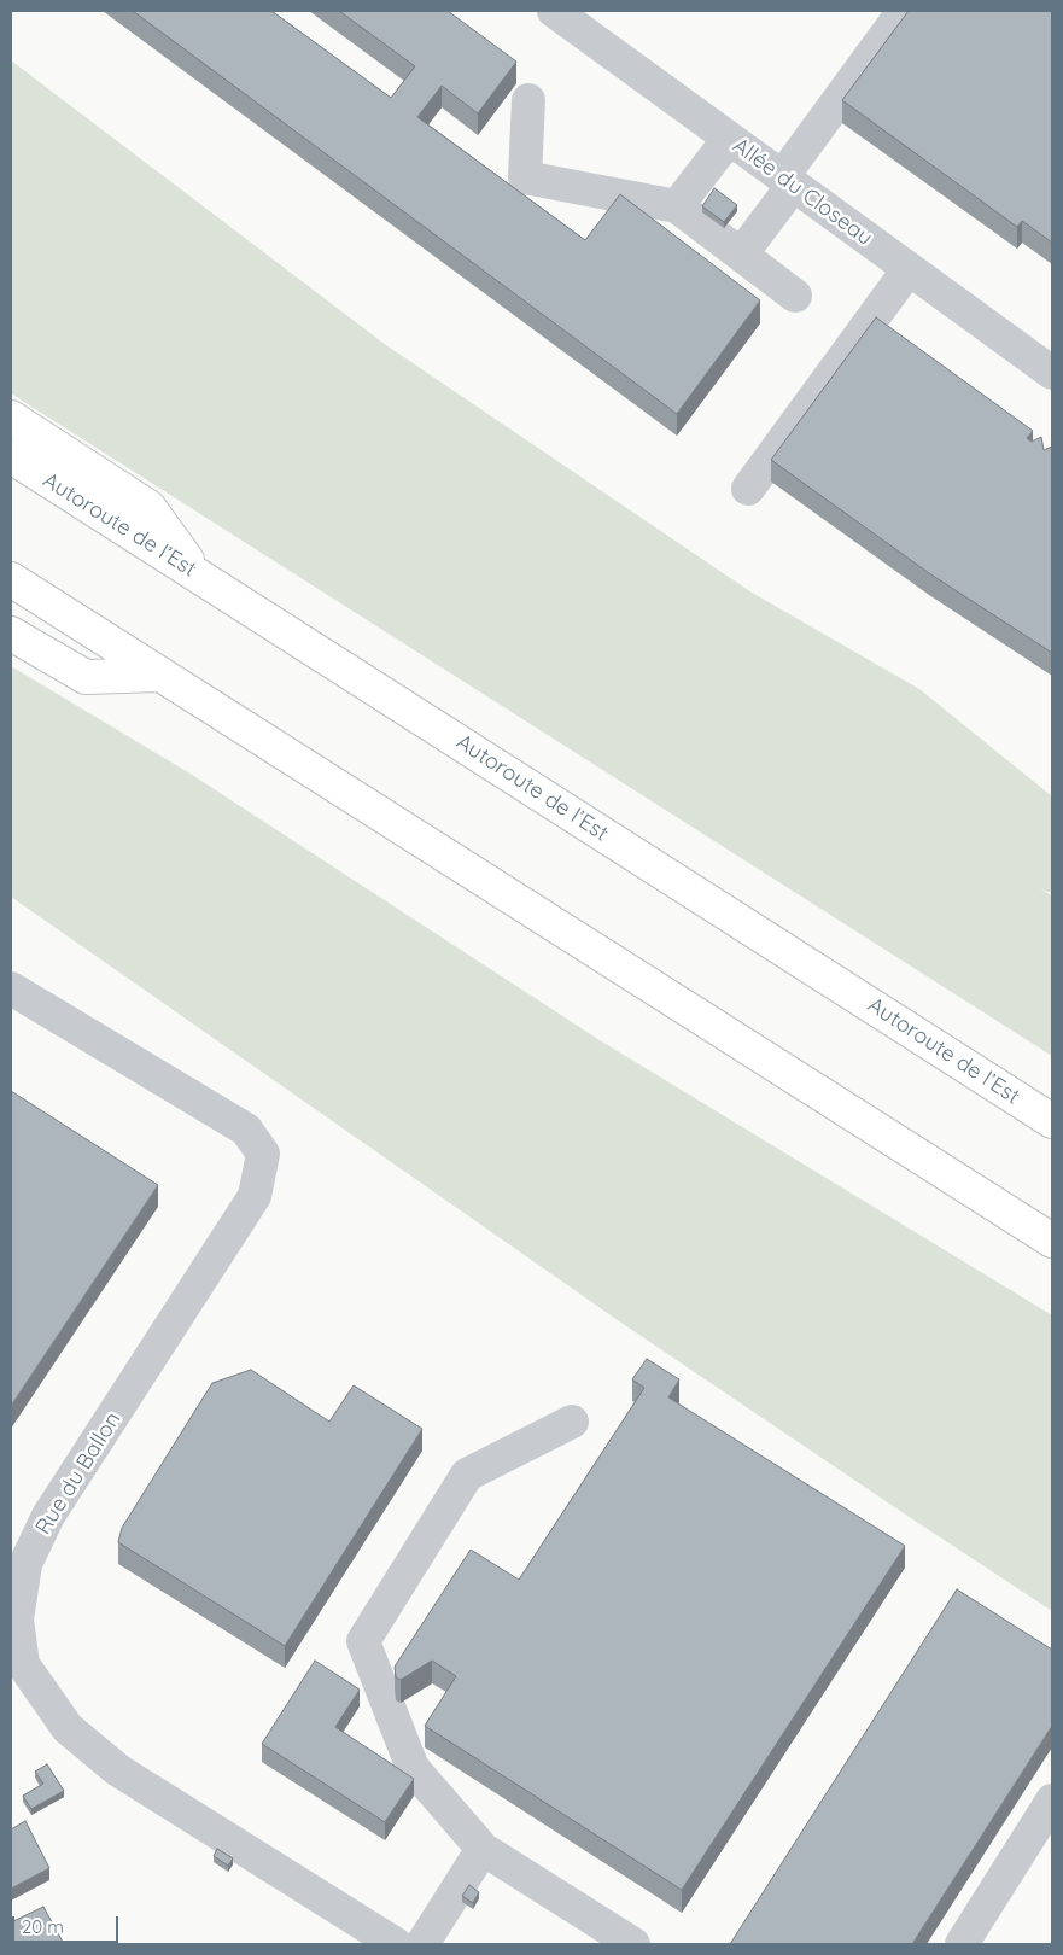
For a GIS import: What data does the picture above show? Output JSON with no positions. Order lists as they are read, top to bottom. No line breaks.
{"streets":{"highway":["Autoroute de l’Est"],"street":["Allée du Closeau","Rue du Ballon"]},"scale_bar":"20 m"}
